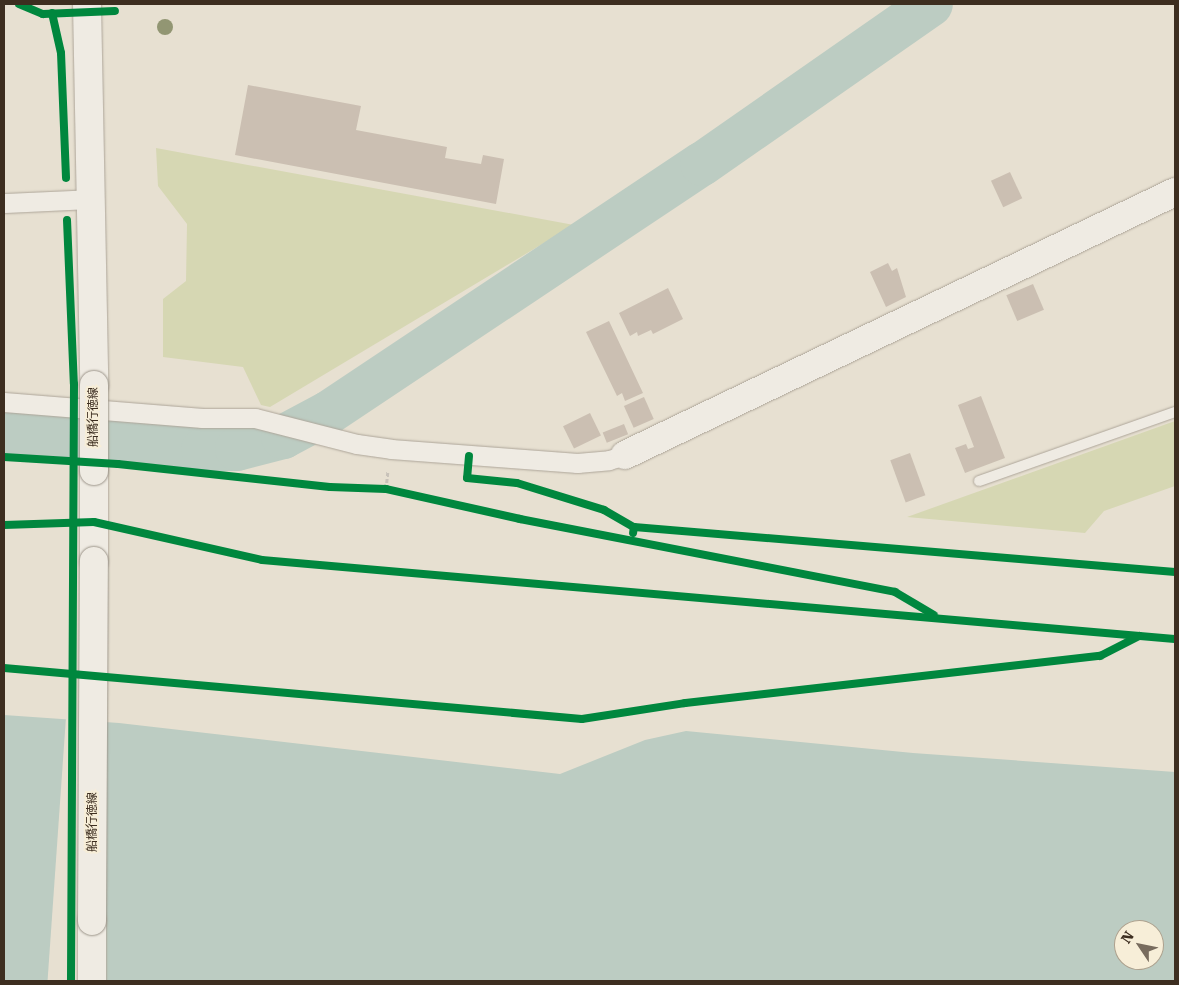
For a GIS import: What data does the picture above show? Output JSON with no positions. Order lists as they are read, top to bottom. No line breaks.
{"streets":{"main road":["船橋行徳線"]},"north":"top left"}
